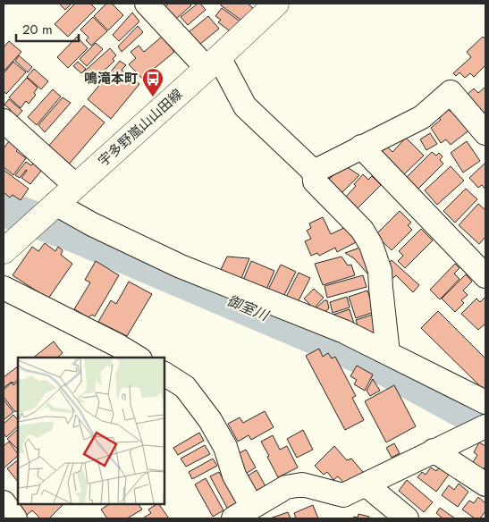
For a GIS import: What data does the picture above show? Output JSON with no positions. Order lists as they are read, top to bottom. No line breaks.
{"streets":{"main road":["宇多野嵐山山田線"]},"water":["御室川"],"places":{"bus stop":["鳴滝本町"]},"scale_bar":"20 m"}
